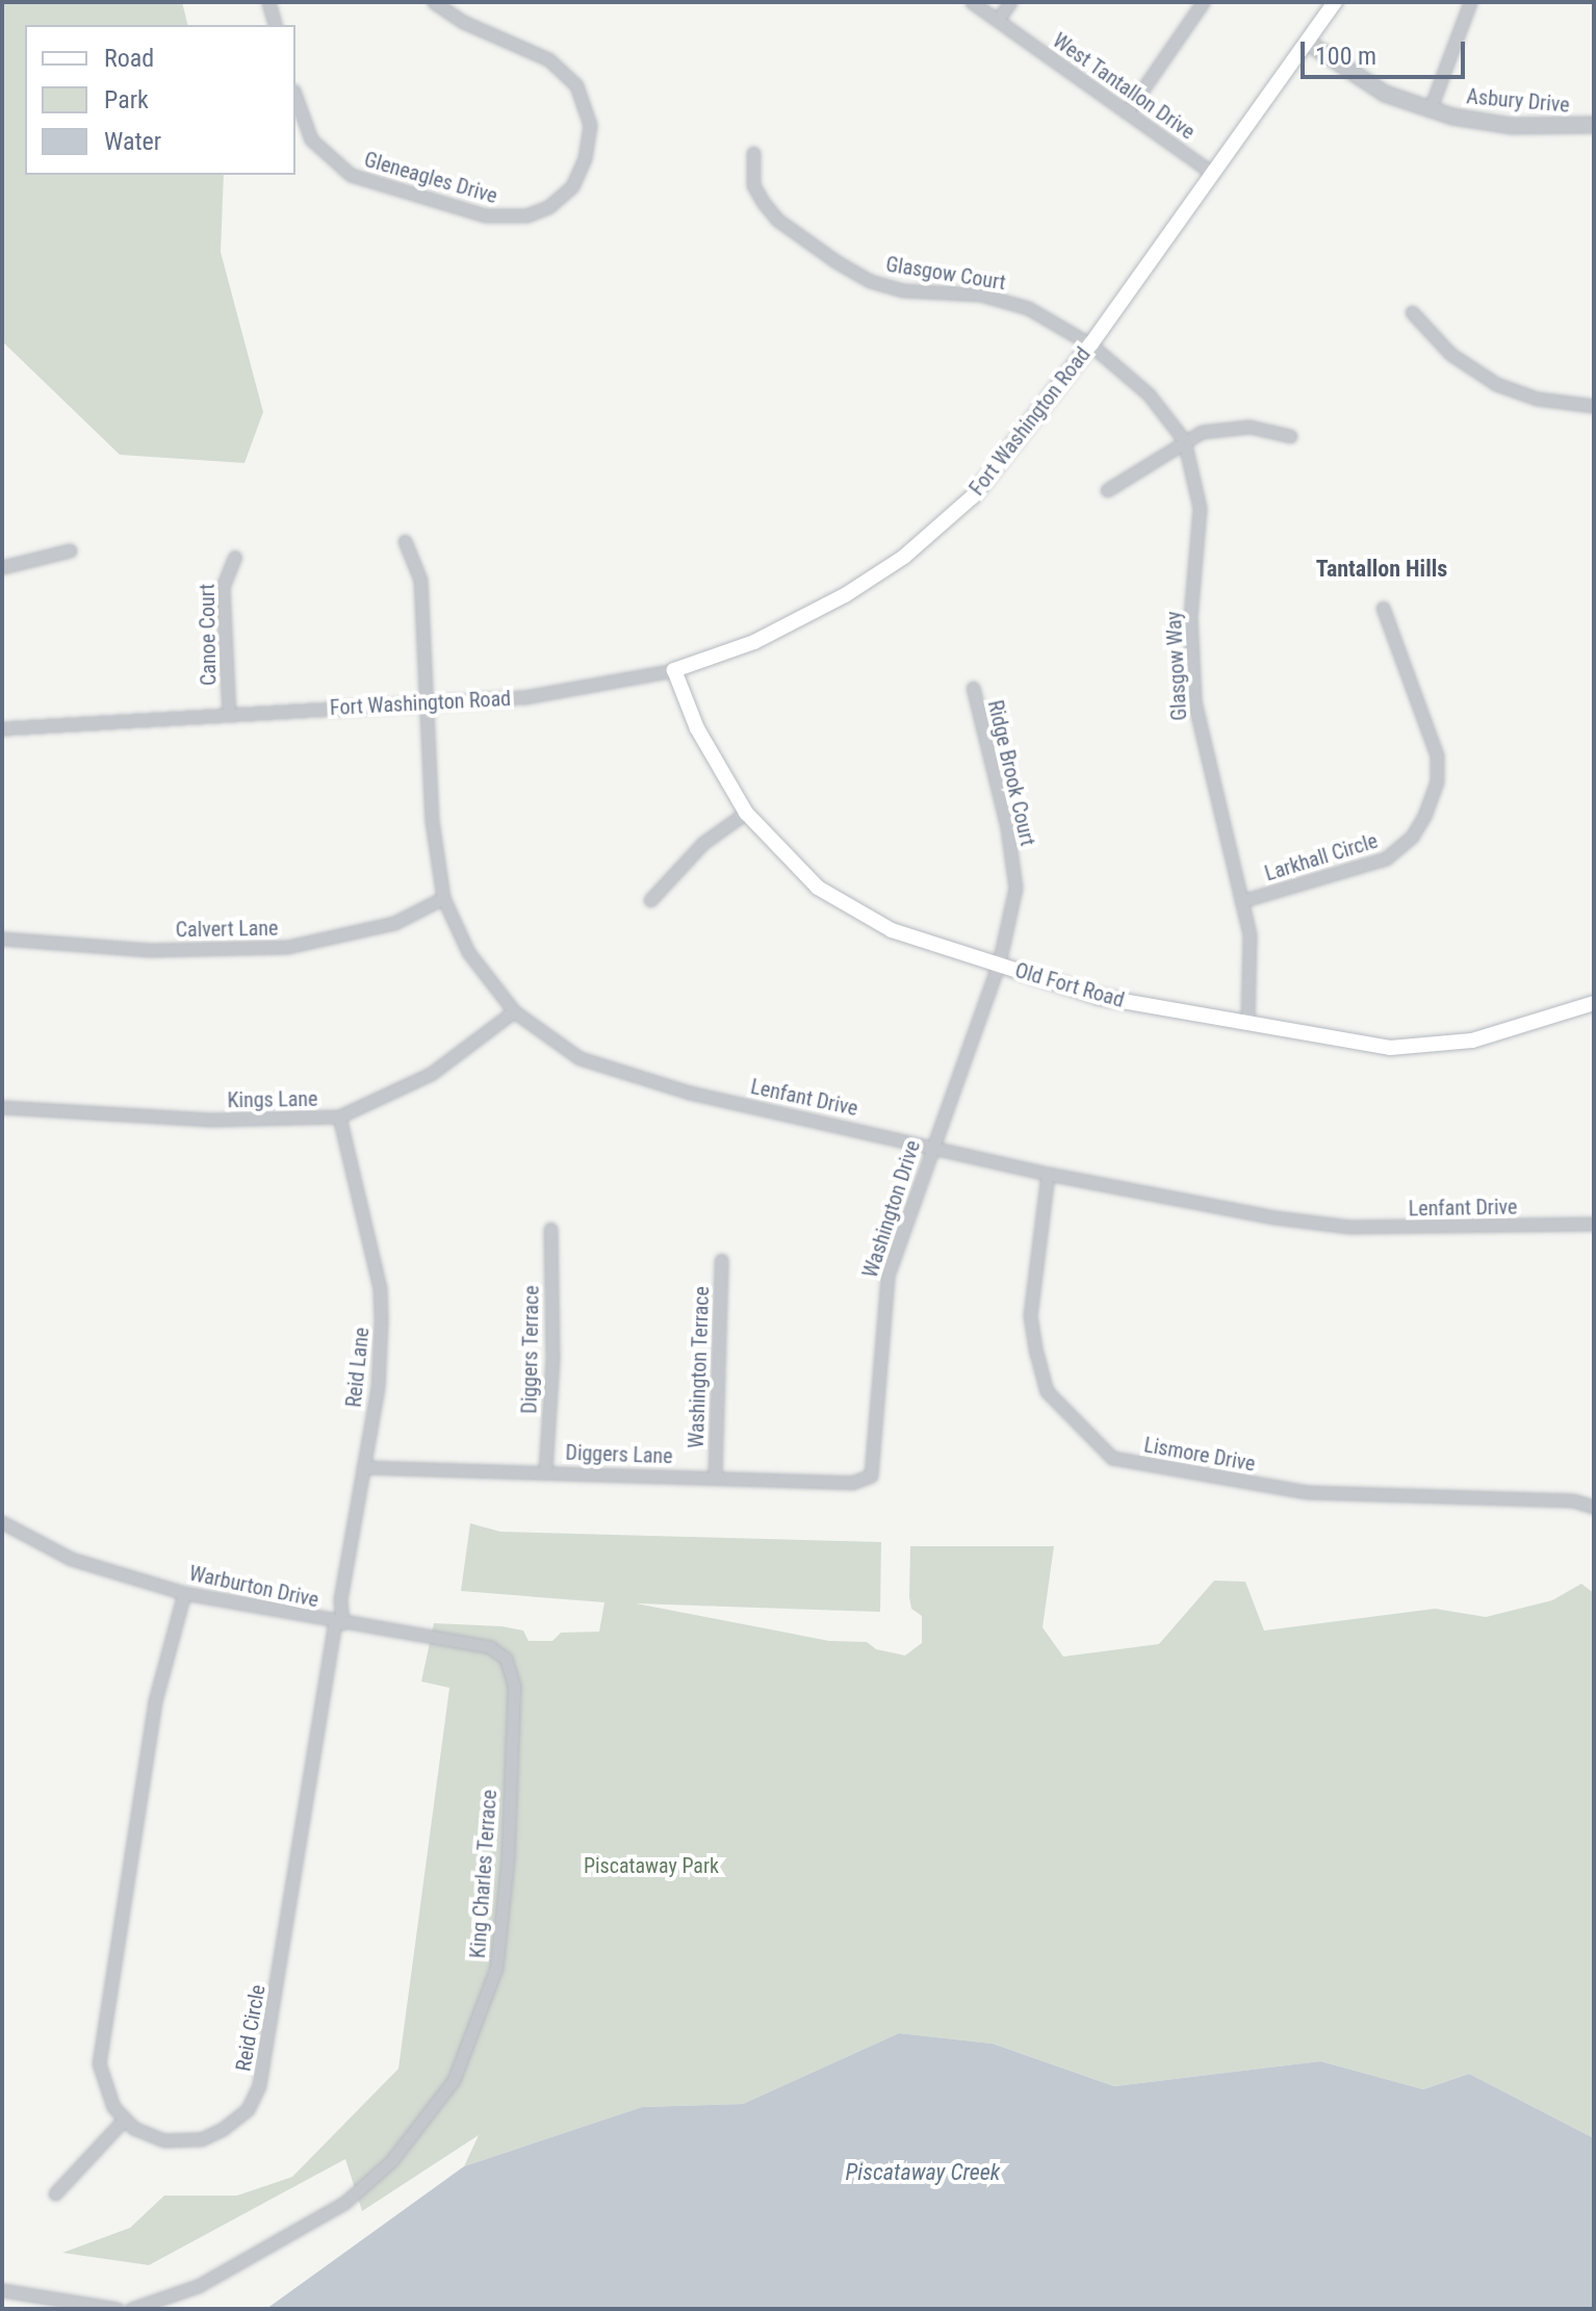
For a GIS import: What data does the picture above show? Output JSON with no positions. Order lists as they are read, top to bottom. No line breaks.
{"streets":{"main road":["Fort Washington Road","Old Fort Road"],"street":["West Tantallon Drive","Asbury Drive","Gleneagles Drive","Glasgow Court","Canoe Court","Glasgow Way","Ridge Brook Court","Larkhall Circle","Calvert Lane","Lenfant Drive","Kings Lane","Washington Drive","Diggers Terrace","Reid Lane","Washington Terrace","Diggers Lane","Lismore Drive","Warburton Drive","King Charles Terrace","Reid Circle"]},"crossings":[["West Tantallon Drive","Fort Washington Road"],["Asbury Drive","Fort Washington Road"],["Glasgow Court","Fort Washington Road"],["Glasgow Court","Glasgow Way"],["Fort Washington Road","Canoe Court"],["Fort Washington Road","Glasgow Way"],["Fort Washington Road","Old Fort Road"],["Fort Washington Road","Lenfant Drive"],["Glasgow Way","Larkhall Circle"],["Glasgow Way","Old Fort Road"],["Ridge Brook Court","Old Fort Road"],["Ridge Brook Court","Washington Drive"],["Calvert Lane","Lenfant Drive"],["Old Fort Road","Washington Drive"],["Lenfant Drive","Kings Lane"],["Lenfant Drive","Washington Drive"],["Lenfant Drive","Lismore Drive"],["Kings Lane","Reid Lane"],["Washington Drive","Diggers Lane"],["Diggers Terrace","Diggers Lane"],["Reid Lane","Diggers Lane"],["Reid Lane","Warburton Drive"],["Reid Lane","Reid Circle"],["Washington Terrace","Diggers Lane"],["Warburton Drive","King Charles Terrace"],["Warburton Drive","Reid Circle"]],"districts":["Tantallon Hills"],"water":["Piscataway Creek"],"parks":["Piscataway Park"],"legend":["Road","Park","Water"],"scale_bar":"100 m"}
